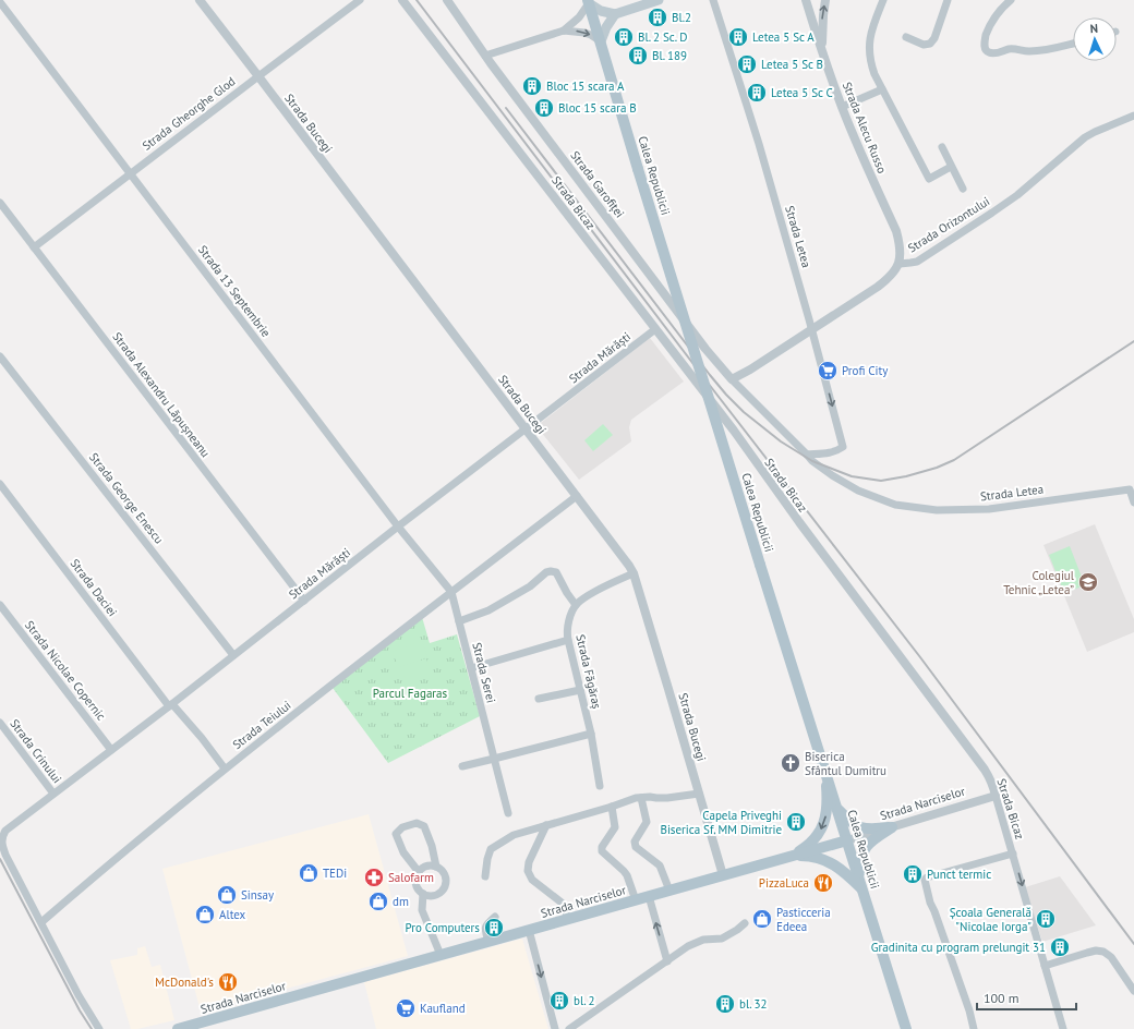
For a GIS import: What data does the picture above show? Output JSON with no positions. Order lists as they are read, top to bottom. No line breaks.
{"streets":{"main road":["Calea Republicii","Strada Narciselor"],"street":["Strada Gheorghe Glod","Strada Bucegi","Strada Alecu Russo","Strada Garofiței","Strada Bicaz","Strada Orizontului","Strada Letea","Strada 13 Septembrie","Strada Mărăști","Strada Alexandru Lăpușneanu","Strada George Enescu","Strada Daciei","Strada Nicolae Copernic","Strada Făgăraș","Strada Serei","Strada Teiului","Strada Crinului"]},"crossings":[["Strada Gheorghe Glod","Strada Bucegi"],["Strada Gheorghe Glod","Strada 13 Septembrie"],["Strada Gheorghe Glod","Strada Alexandru Lăpușneanu"],["Strada Bucegi","Strada Mărăști"],["Strada Bucegi","Strada Teiului"],["Strada Bucegi","Strada Narciselor"],["Strada Alecu Russo","Strada Orizontului"],["Calea Republicii","Strada Narciselor"],["Strada Garofiței","Strada Orizontului"],["Strada Garofiței","Strada Letea"],["Strada Bicaz","Strada Mărăști"],["Strada Bicaz","Strada Narciselor"],["Strada Orizontului","Strada Letea"],["Strada 13 Septembrie","Strada Mărăști"],["Strada 13 Septembrie","Strada Serei"],["Strada 13 Septembrie","Strada Teiului"],["Strada Mărăști","Strada Alexandru Lăpușneanu"],["Strada Mărăști","Strada George Enescu"],["Strada Mărăști","Strada Daciei"],["Strada Mărăști","Strada Nicolae Copernic"],["Strada Mărăști","Strada Teiului"],["Strada Mărăști","Strada Crinului"],["Strada Daciei","Strada Teiului"],["Strada Serei","Strada Teiului"]],"parks":["Parcul Fagaras"],"places":{"building":["Bl.2","Bl. 2 Sc. D","Letea 5 Sc A","Bl. 189","Letea 5 Sc B","Bloc 15 scara A","Letea 5 Sc C","Bloc 15 scara B","Capela Priveghi Biserica Sf. MM Dimitrie","Punct termic","Școala Generală \"Nicolae Iorga\"","Pro Computers","Gradinita cu program prelungit 31","bl. 2","bl. 32"],"supermarket":["Profi City","Kaufland"],"school or university":["Colegiul Tehnic „Letea”"],"church":["Biserica Sfântul Dumitru"],"shop":["TEDi","Sinsay","dm","Altex","Pasticceria Edeea"],"pharmacy":["Salofarm"],"restaurant":["PizzaLuca","McDonald's"]},"scale_bar":"100 m","north":"top"}
